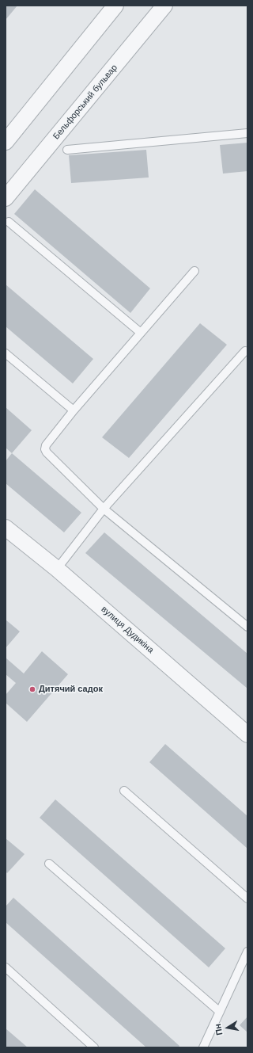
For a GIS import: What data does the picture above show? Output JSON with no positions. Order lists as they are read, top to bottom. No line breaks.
{"streets":{"street":["Бельфорський бульвар","вулиця Дудикіна"]},"places":["Дитячий садок"],"north":"left"}
